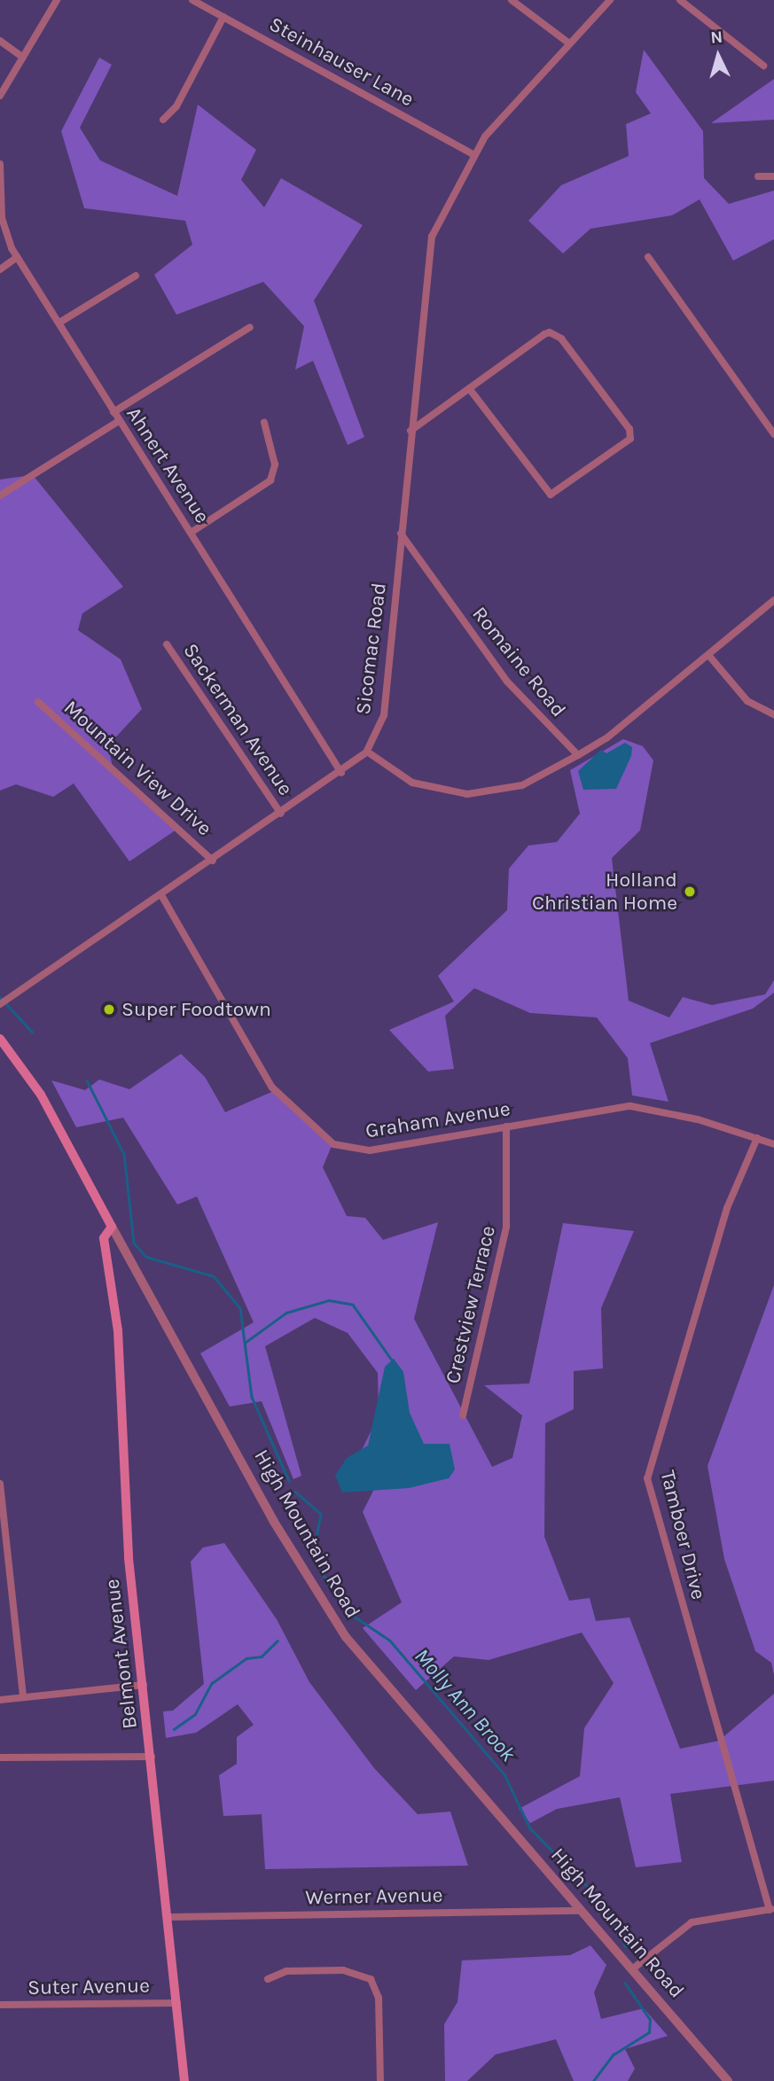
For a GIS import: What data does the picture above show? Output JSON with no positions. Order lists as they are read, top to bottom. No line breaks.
{"streets":{"main road":["High Mountain Road","Belmont Avenue"],"street":["Steinhauser Lane","Ahnert Avenue","Sicomac Road","Romaine Road","Sackerman Avenue","Mountain View Drive","Graham Avenue","Crestview Terrace","Tamboer Drive","Werner Avenue","Suter Avenue"]},"crossings":[["Steinhauser Lane","Sicomac Road"],["Ahnert Avenue","Sicomac Road"],["Sicomac Road","Romaine Road"],["Sicomac Road","Sackerman Avenue"],["Sicomac Road","Mountain View Drive"],["Sicomac Road","Graham Avenue"],["Graham Avenue","Crestview Terrace"],["Graham Avenue","Tamboer Drive"],["High Mountain Road","Belmont Avenue"],["High Mountain Road","Werner Avenue"],["Belmont Avenue","Werner Avenue"],["Belmont Avenue","Suter Avenue"]],"water":["Molly Ann Brook"],"places":["Holland Christian Home","Super Foodtown"],"north":"top"}
